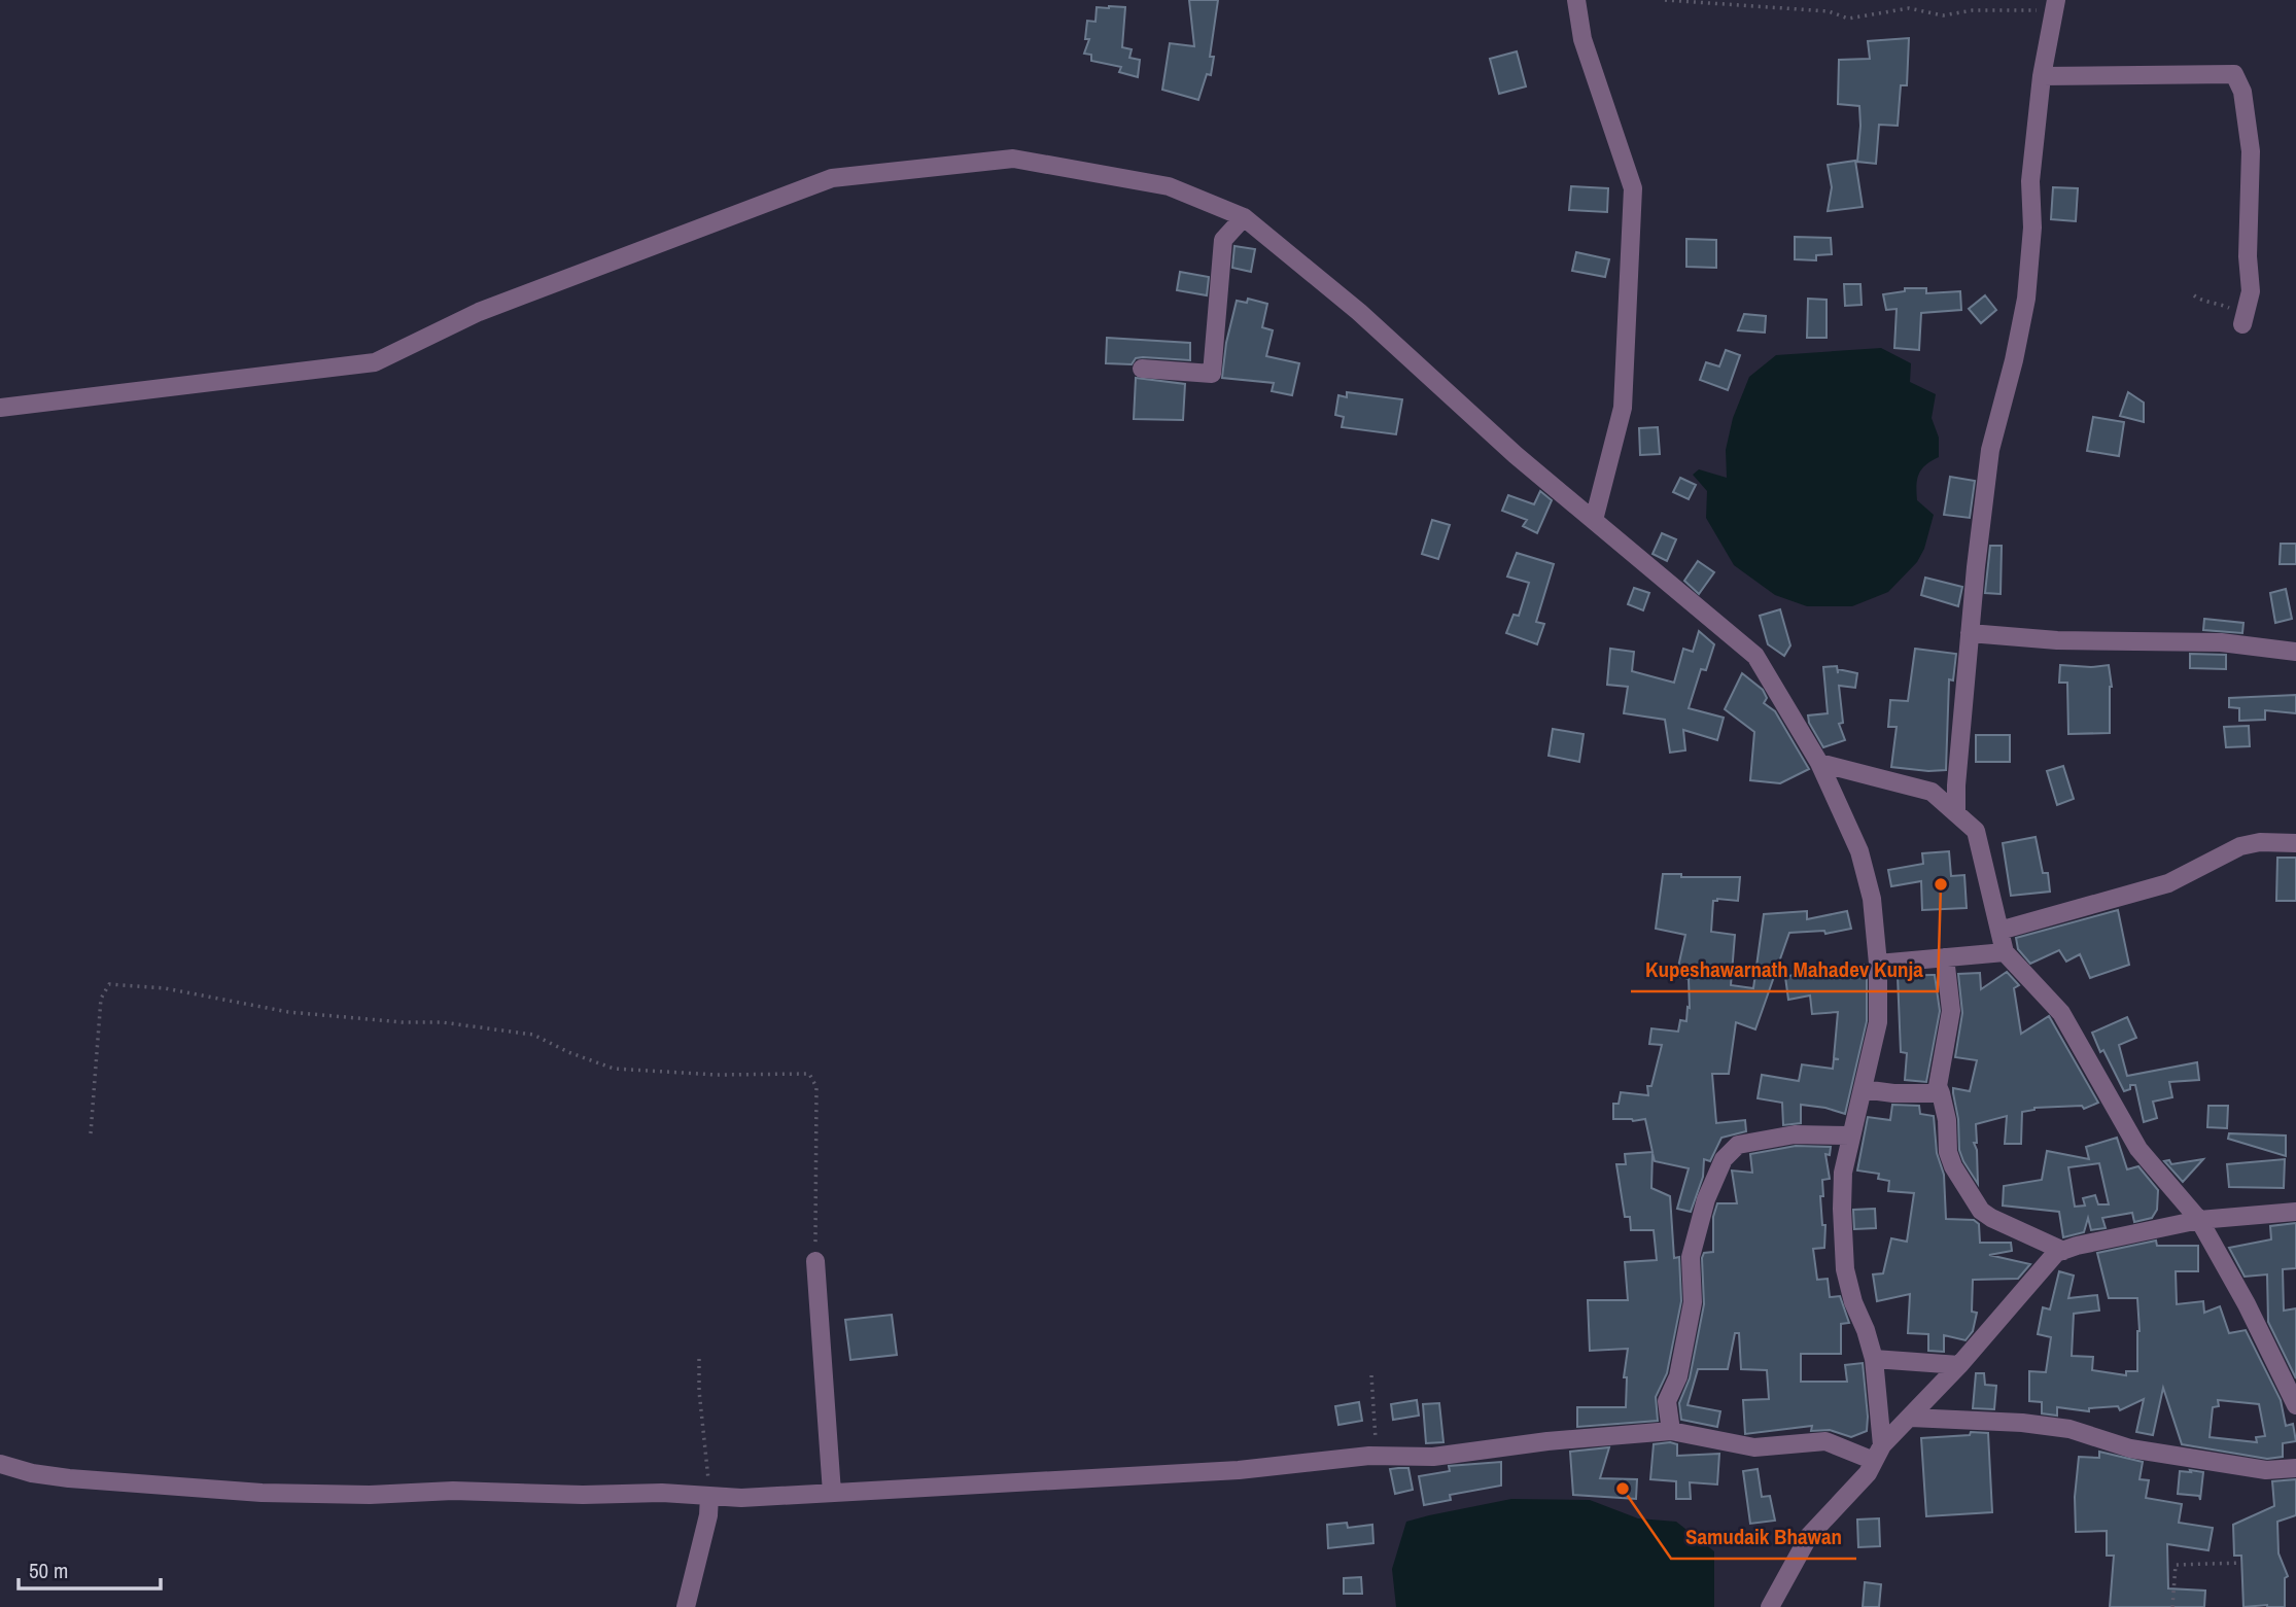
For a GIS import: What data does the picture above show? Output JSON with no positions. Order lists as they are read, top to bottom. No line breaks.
{"places":["Kupeshawarnath Mahadev Kunja","Samudaik Bhawan"],"scale_bar":"50 m"}
